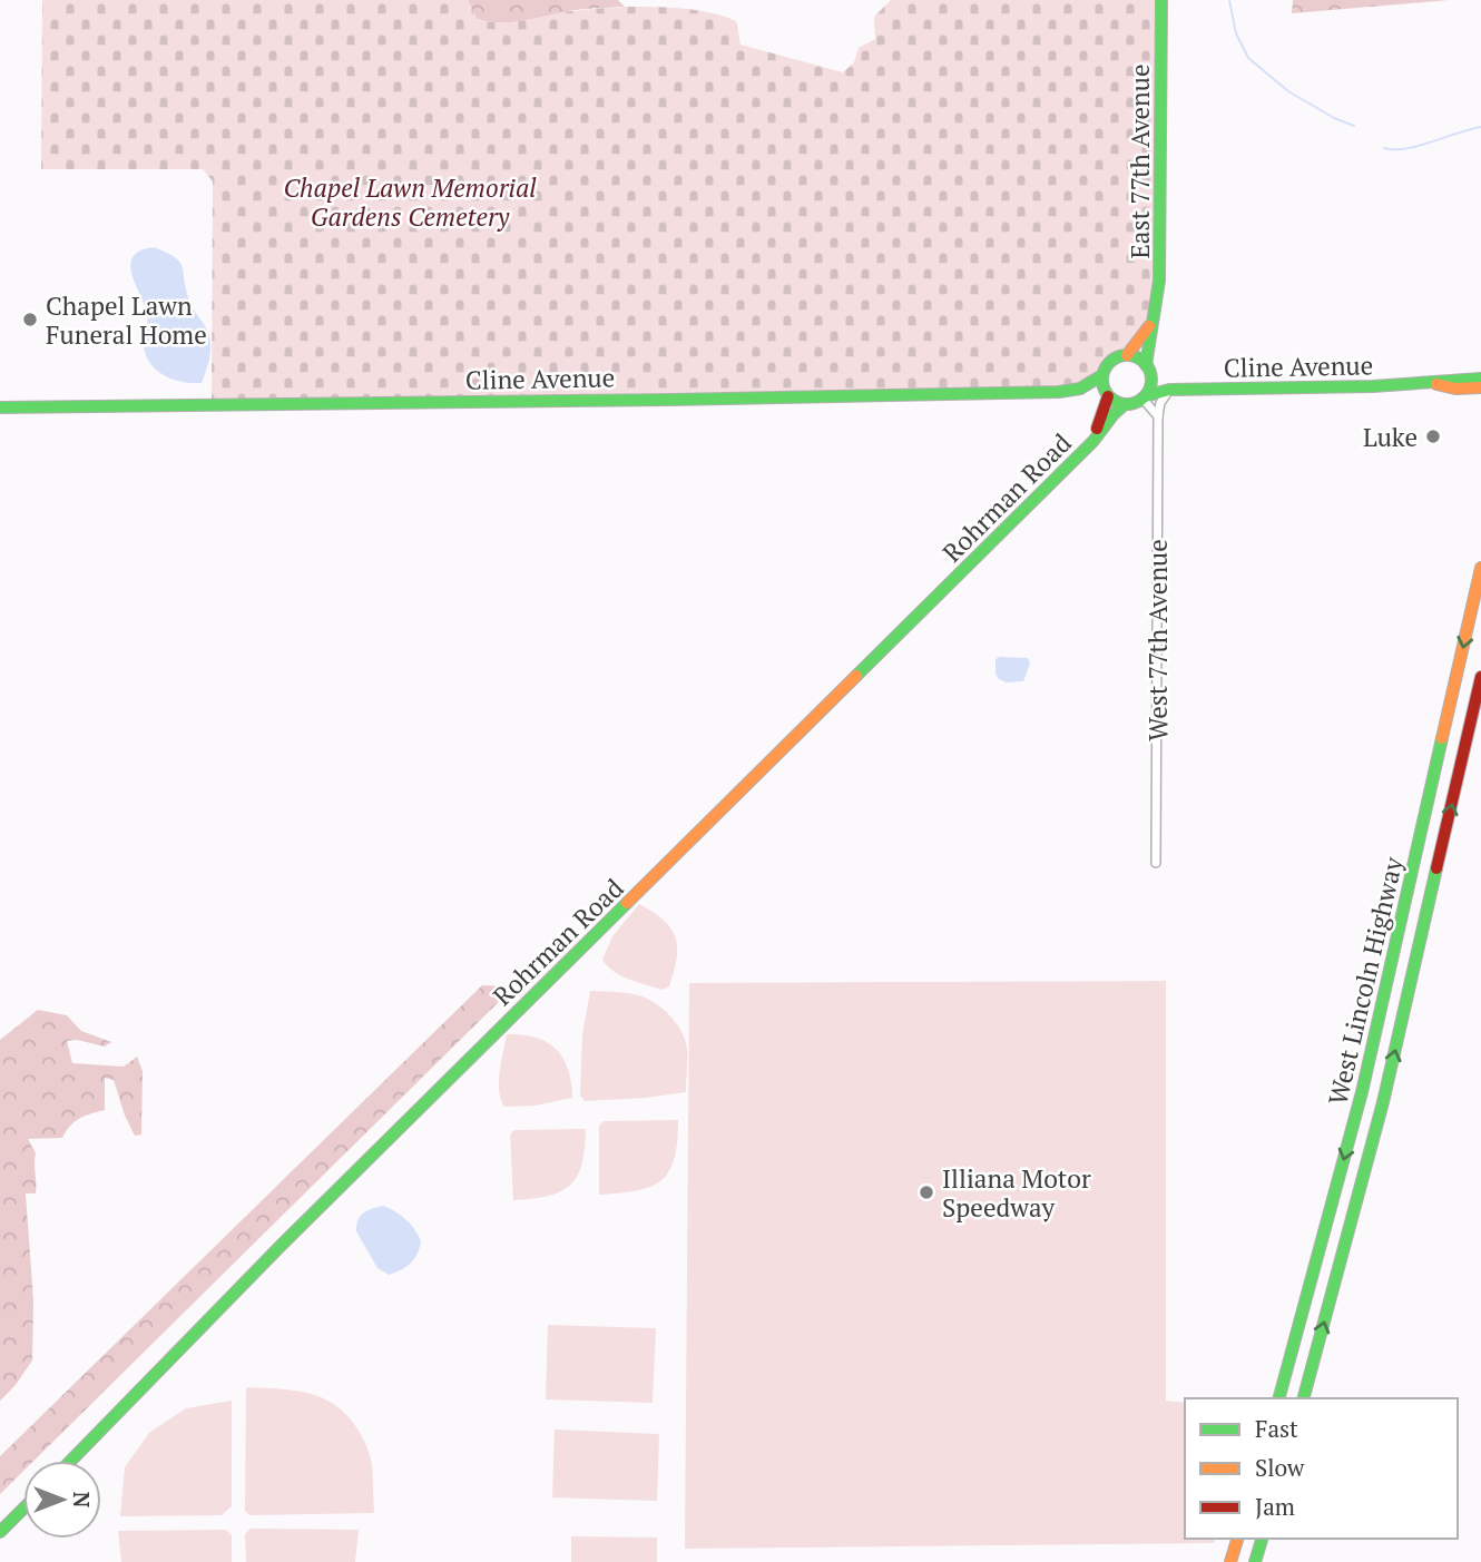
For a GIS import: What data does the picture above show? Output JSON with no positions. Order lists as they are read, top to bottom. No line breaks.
{"streets":{"street":["East 77th Avenue","Cline Avenue","Rohrman Road","West 77th Avenue","West Lincoln Highway"]},"crossings":[["East 77th Avenue","Cline Avenue"],["East 77th Avenue","Rohrman Road"],["Cline Avenue","Rohrman Road"],["Cline Avenue","West 77th Avenue"]],"parks":["Chapel Lawn Memorial Gardens Cemetery"],"places":["Chapel Lawn Funeral Home","Luke","Illiana Motor Speedway"],"legend":["Fast","Slow","Jam"],"north":"right"}
